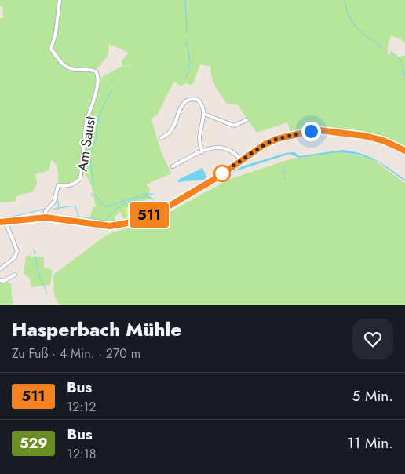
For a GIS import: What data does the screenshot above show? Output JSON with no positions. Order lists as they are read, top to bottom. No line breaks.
{"streets":{"street":["Am Saust"]},"lines":["bus line 511"],"page":{"on_map":"511","heading":["Hasperbach Mühle","Zu Fuß · 4 Min. · 270 m"],"list":[{"mark":"511","name":"Bus","note":"12:12","value":"5 Min."},{"mark":"529","name":"Bus","note":"12:18","value":"11 Min."}]}}
